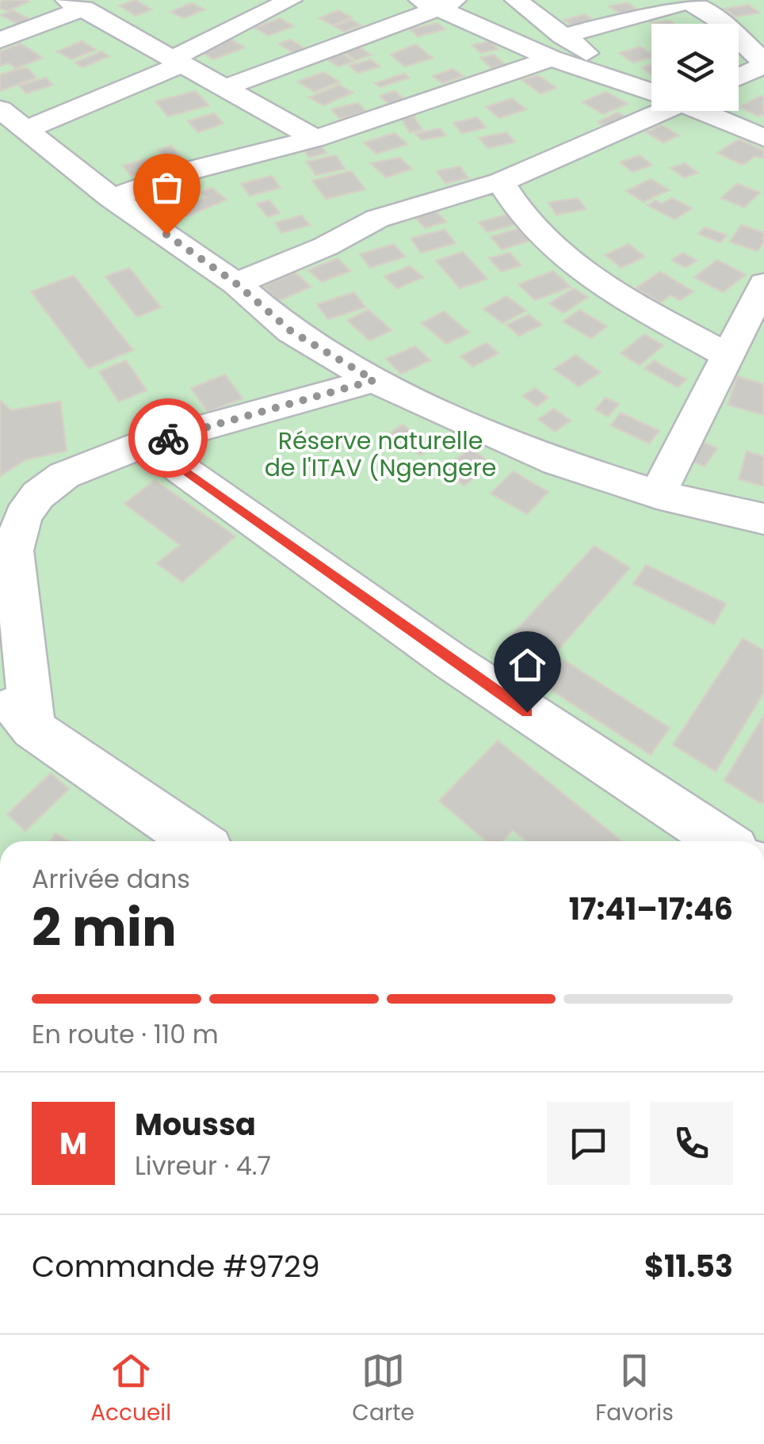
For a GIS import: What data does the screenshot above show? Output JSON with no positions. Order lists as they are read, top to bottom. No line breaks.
{"parks":["Réserve naturelle de l'ITAV (Ngengere"],"page":{"heading":["2 min","Arrivée dans","17:41–17:46"],"panel":["Moussa","Livreur · 4.7","Commande #9729","$11.53"],"bar":"En route · 110 m","round":"M","tabs":["Accueil","Carte","Favoris"]}}
